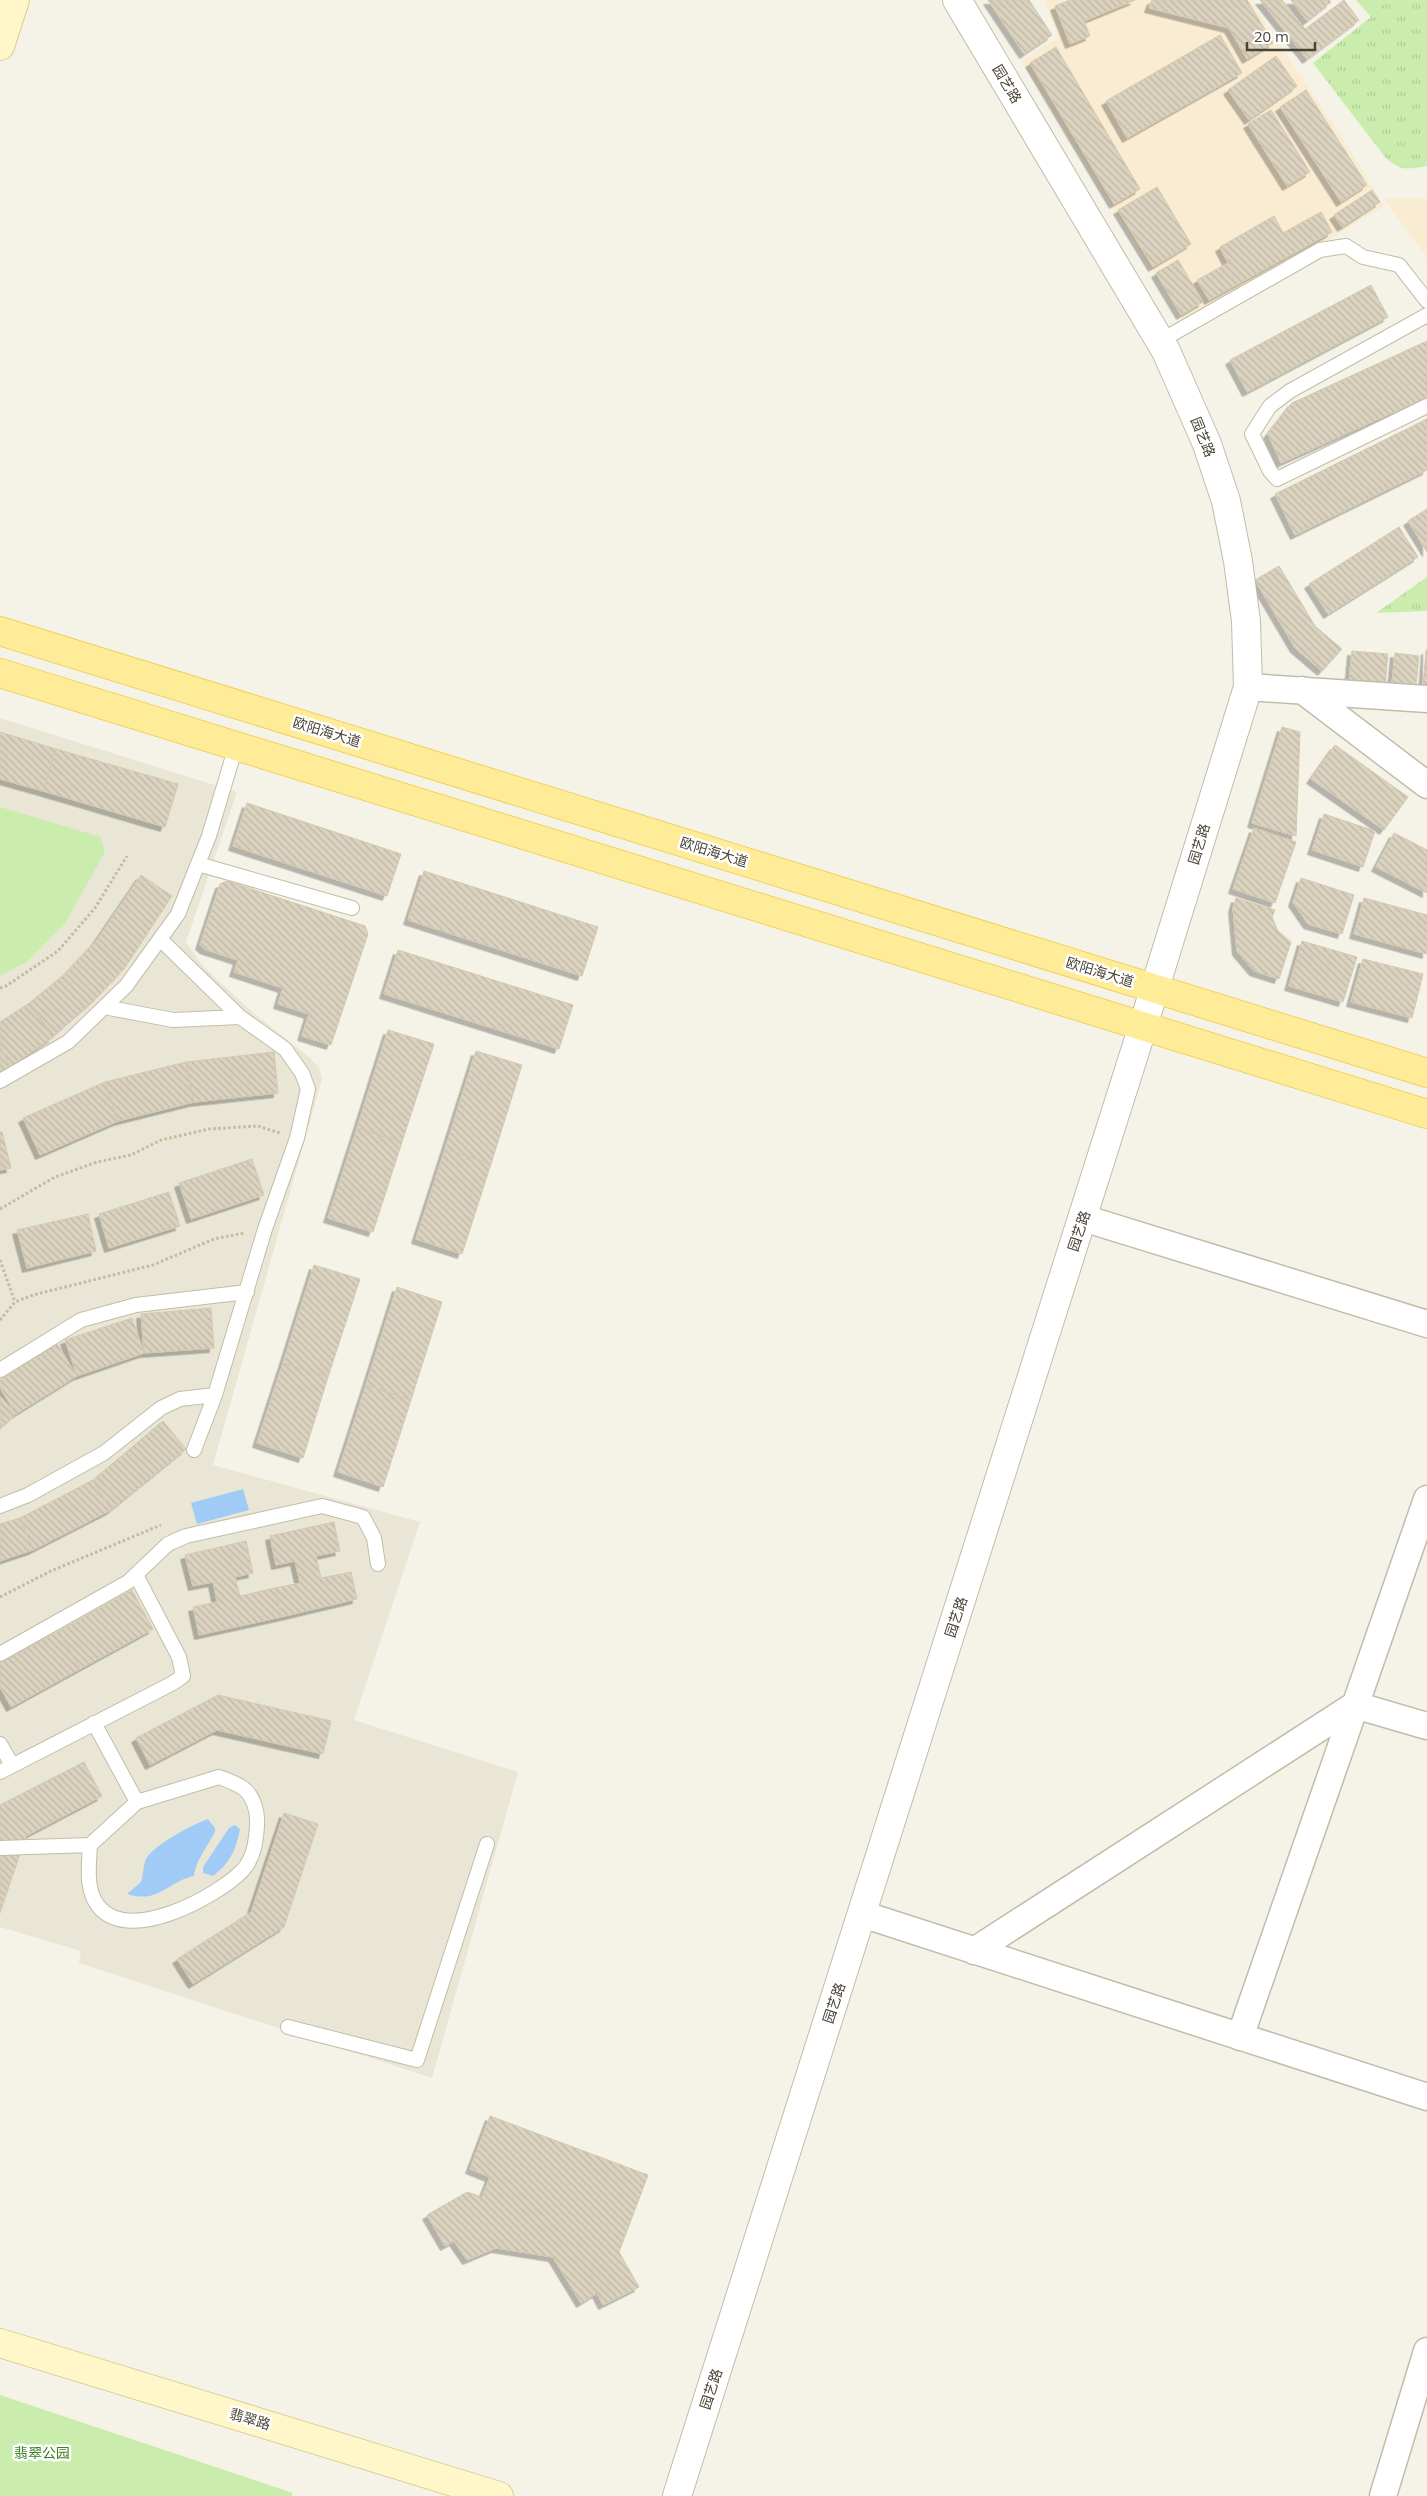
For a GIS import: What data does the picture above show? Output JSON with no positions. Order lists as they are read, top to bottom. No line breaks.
{"streets":{"main road":["欧阳海大道","翡翠路"],"street":["园艺路"]},"crossings":[["园艺路","欧阳海大道"]],"parks":["翡翠公园"],"scale_bar":"20 m"}
